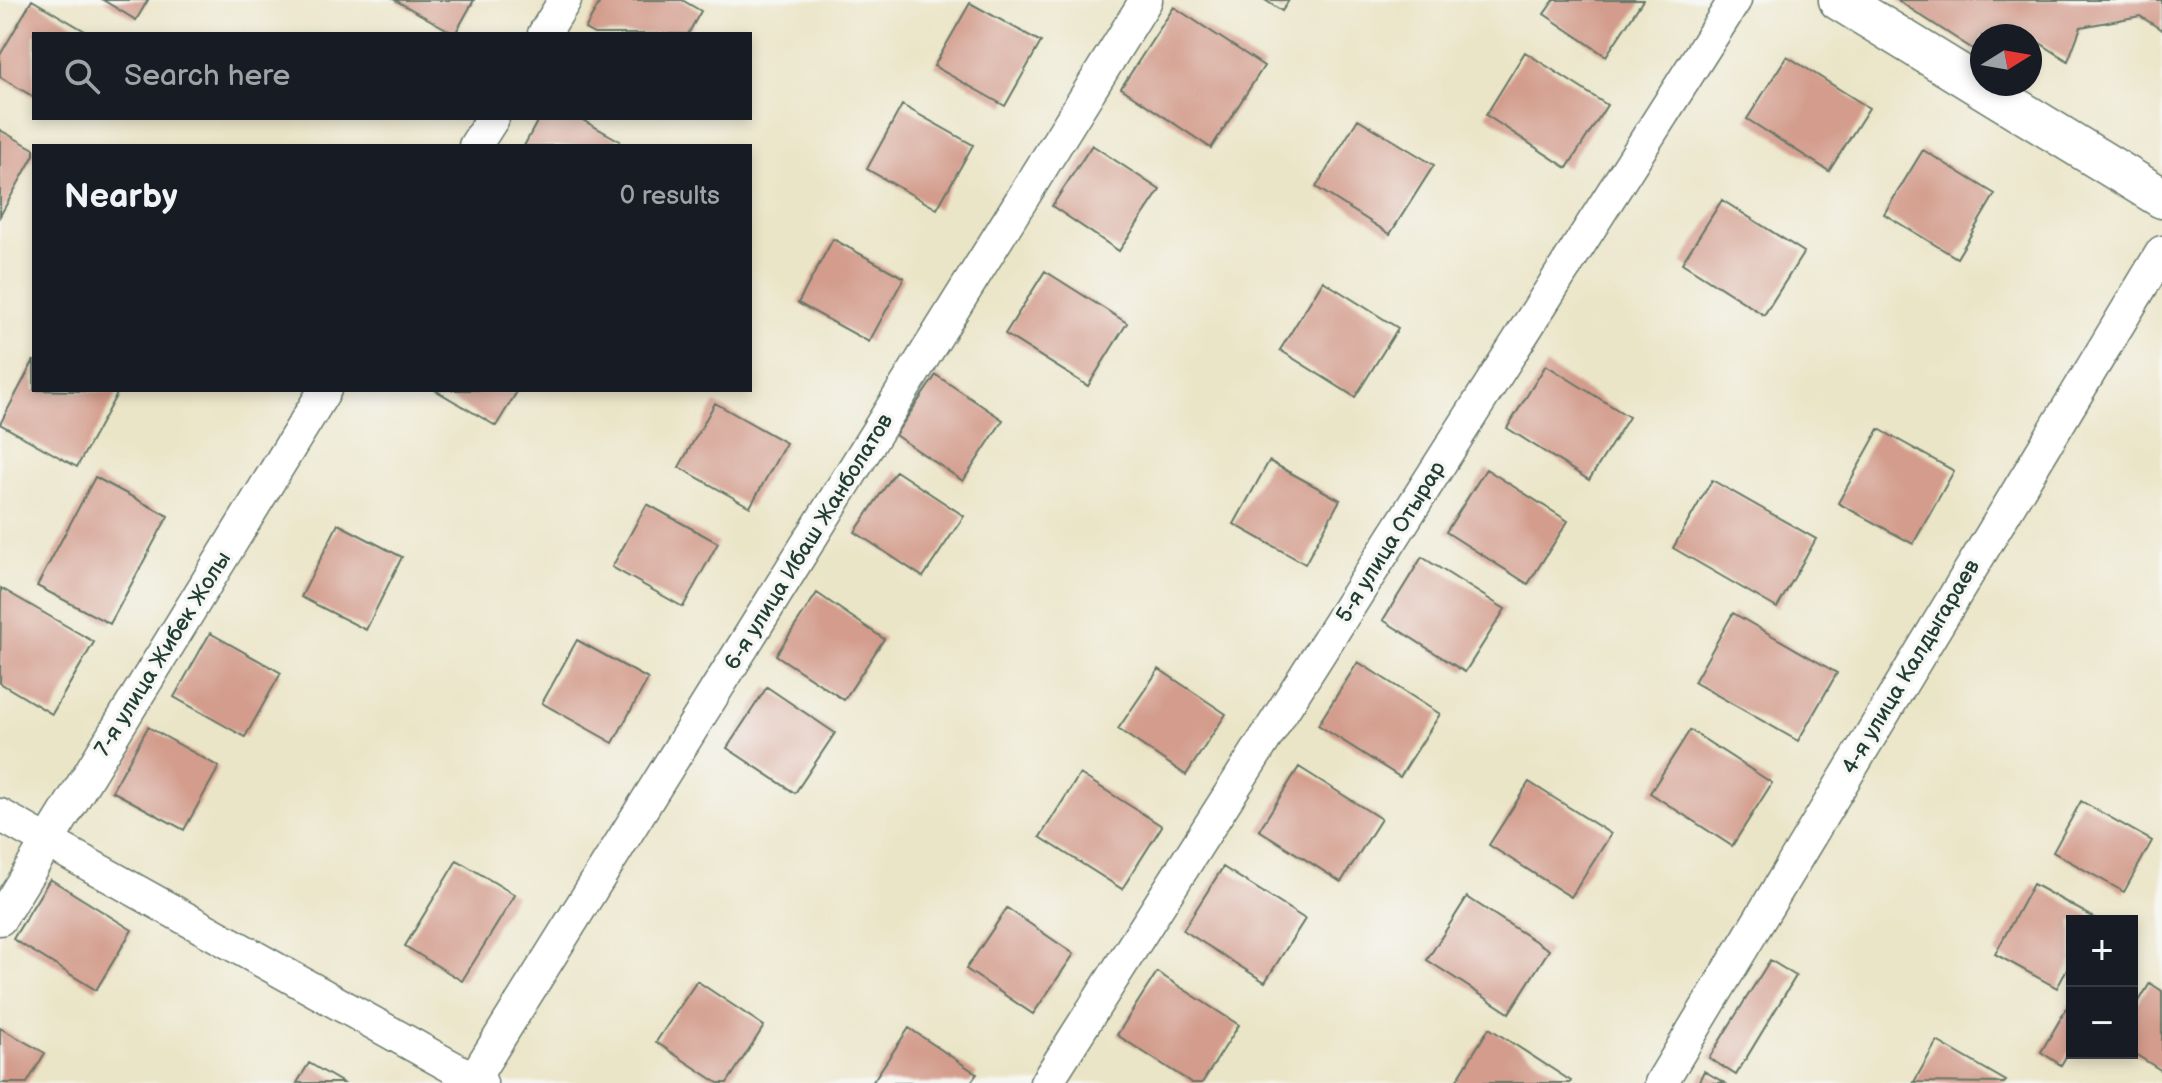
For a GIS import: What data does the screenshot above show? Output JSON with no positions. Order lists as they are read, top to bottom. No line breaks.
{"streets":{"street":["6-я улица Ибаш Жанболатов","5-я улица Отырар","7-я улица Жибек Жолы","4-я улица Калдыгараев"]},"north":"right","page":{"search":"Search here","heading":["Nearby","0 results"],"map_buttons":["+","−"]}}
